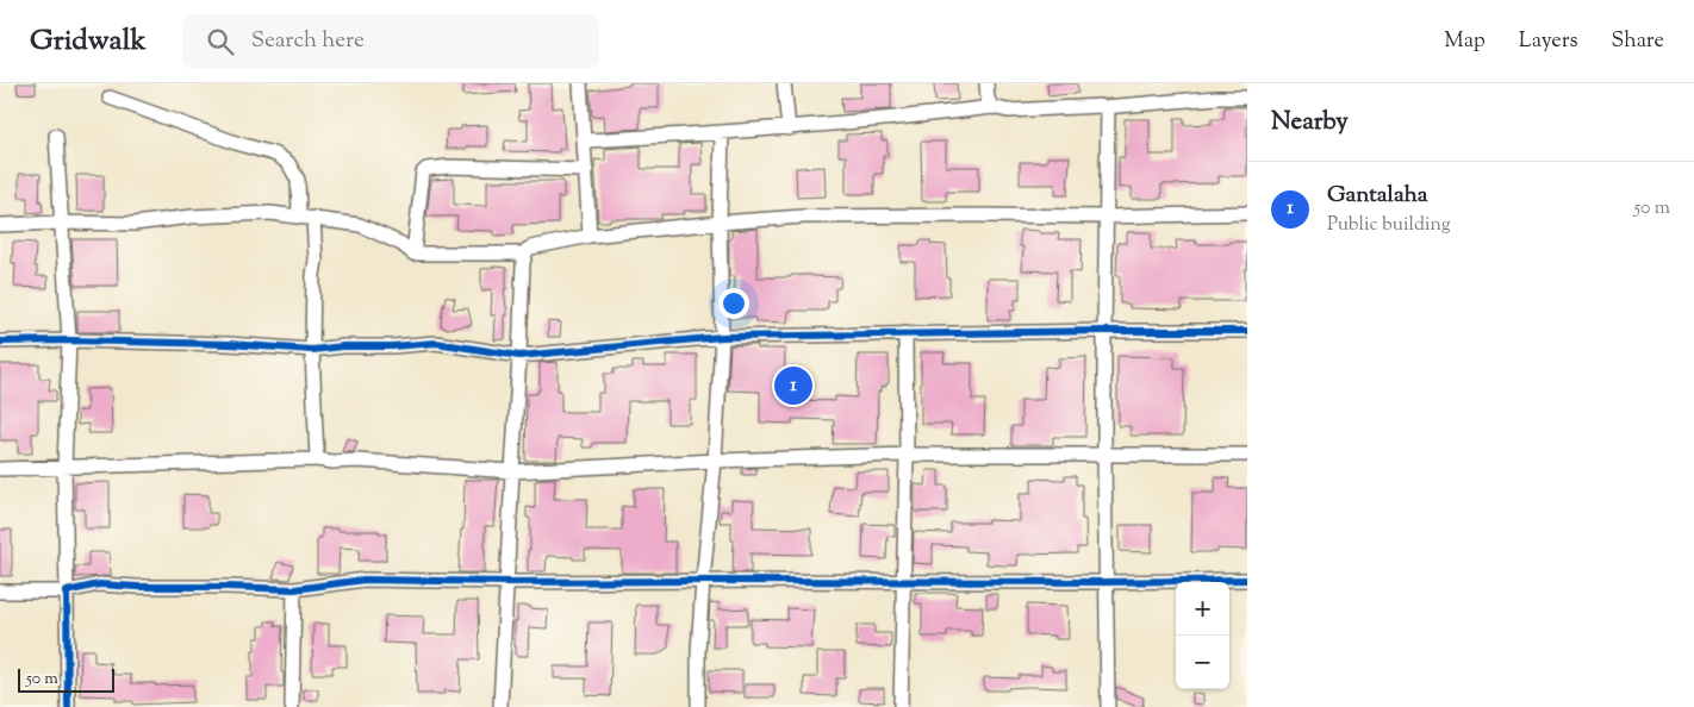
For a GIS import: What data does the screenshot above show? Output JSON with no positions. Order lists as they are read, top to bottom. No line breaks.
{"scale_bar":"50 m","page":{"header":"Gridwalk","search":"Search here","nav":["Map","Layers","Share"],"heading":"Nearby","list":[{"mark":"1","name":"Gantalaha","note":"Public building","value":"50 m"}],"pins":"1","map_buttons":["+","−"],"scale":"50 m"}}
